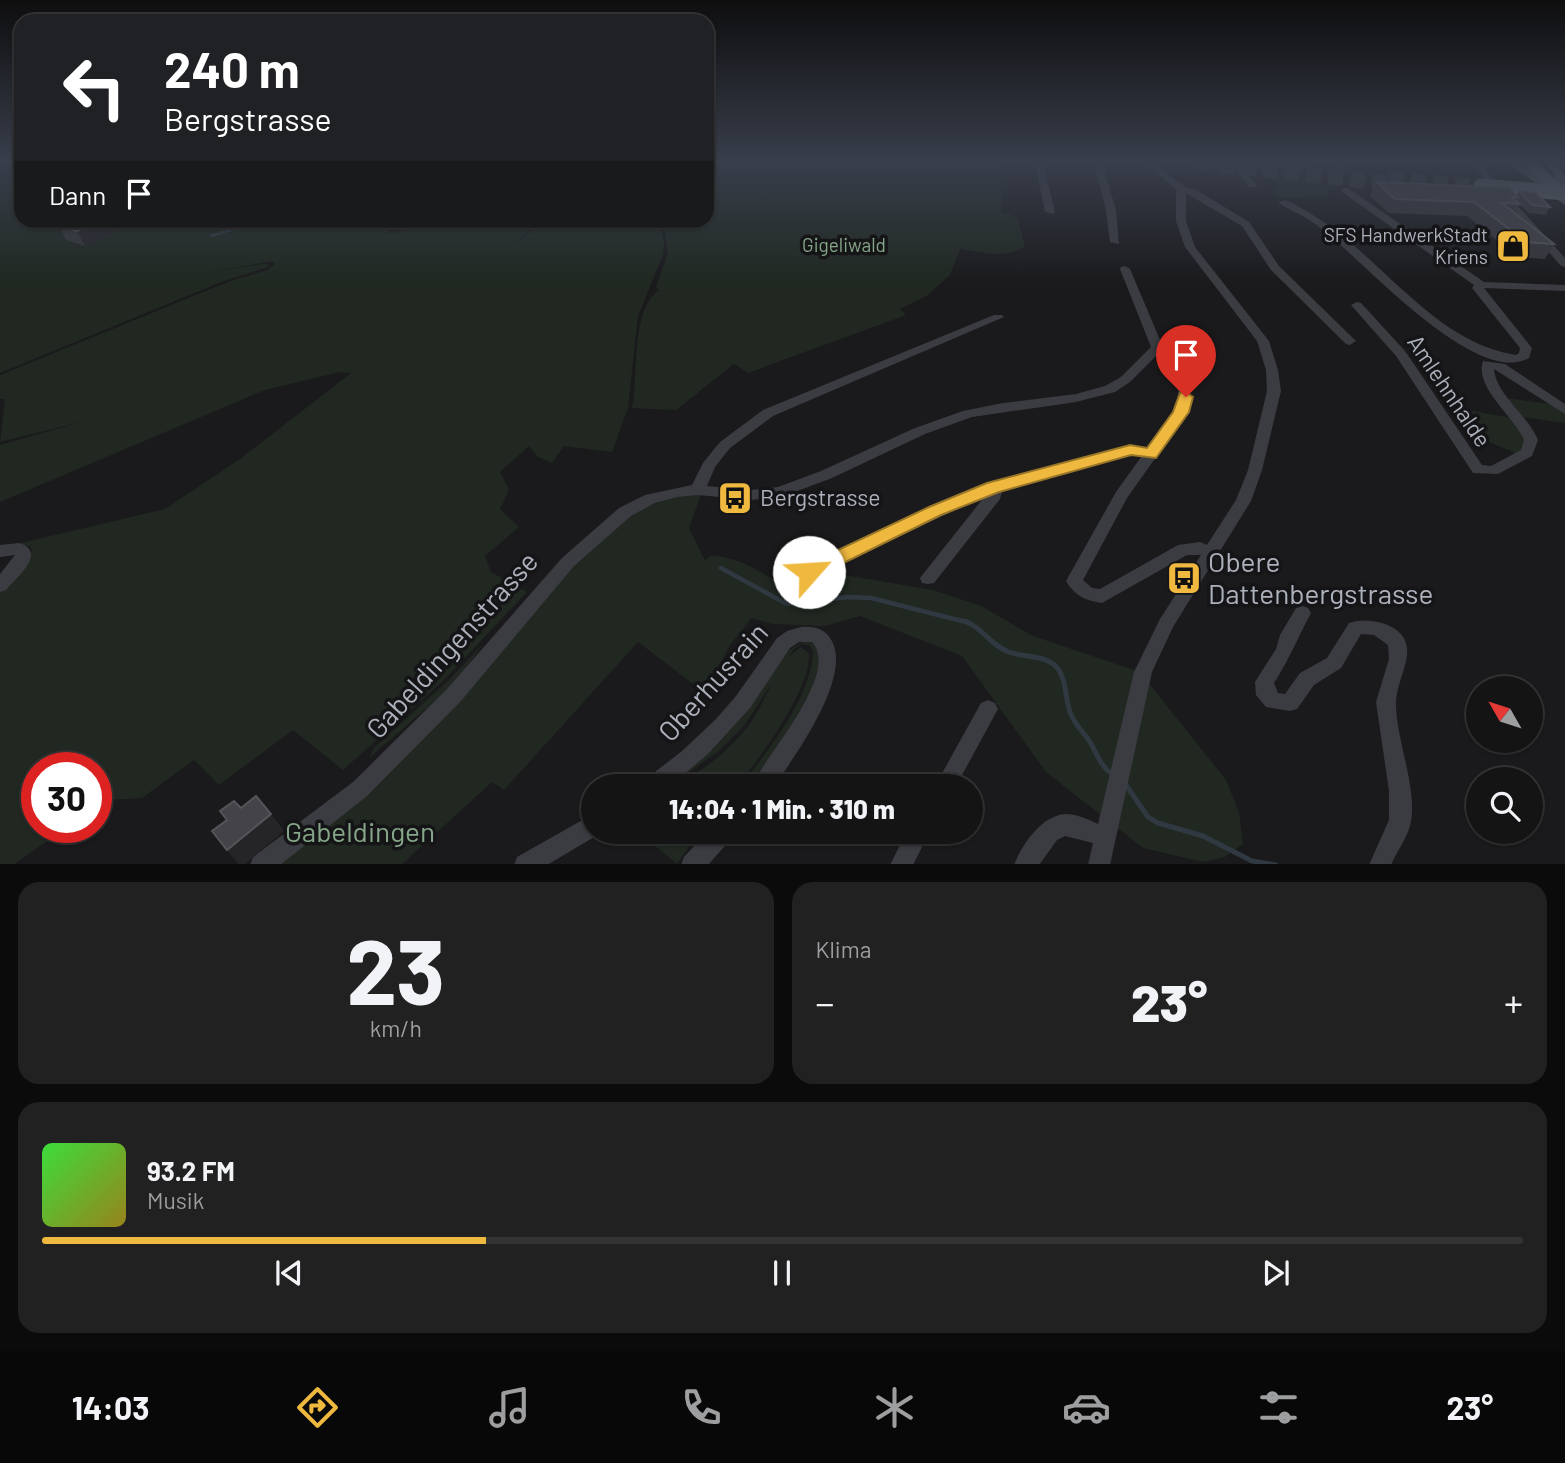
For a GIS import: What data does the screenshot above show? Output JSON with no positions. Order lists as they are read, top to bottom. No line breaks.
{"streets":{"street":["Amlehnhalde","Gabeldingenstrasse","Oberhusrain"]},"parks":["Gigeliwald","Gabeldingen"],"places":{"shop":["SFS HandwerkStadt Kriens"],"bus stop":["Bergstrasse","Obere Dattenbergstrasse"]},"north":"top left","page":{"turn":["240 m","Bergstrasse"],"then":"Dann","limit":"30","trip":"14:04 · 1 Min. · 310 m","tile":[["23","km/h"],"Klima"],"heat":["−","23°","+"],"song":["93.2 FM","Musik"],"tabs":["14:03","23°"]}}
